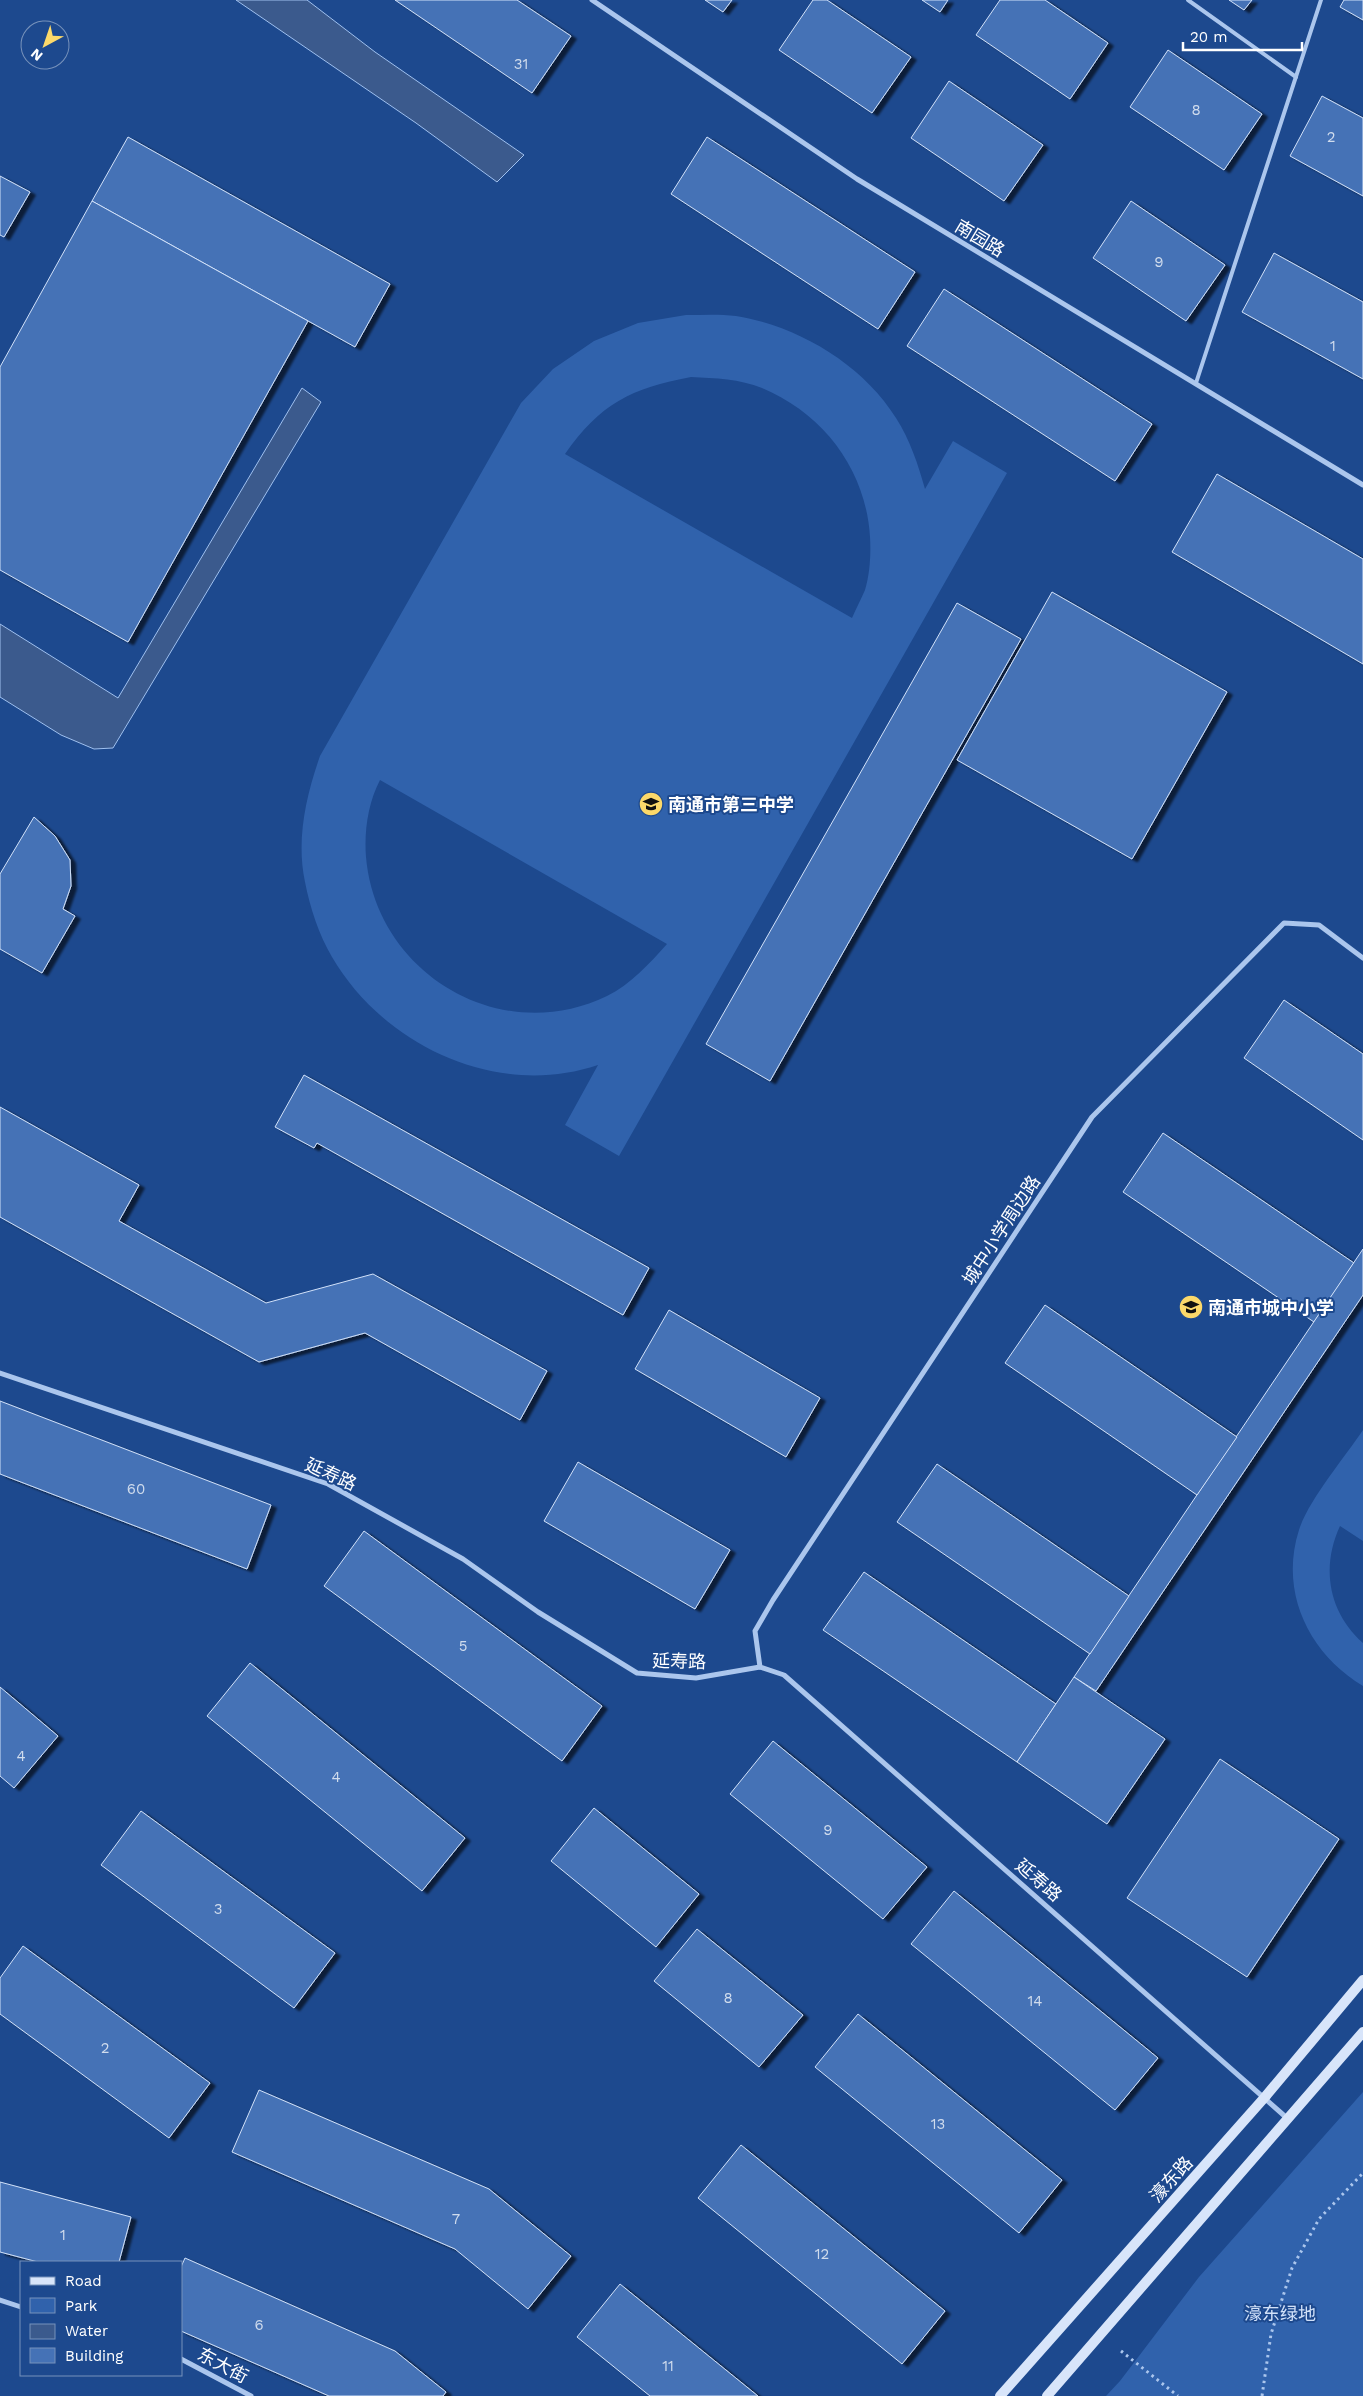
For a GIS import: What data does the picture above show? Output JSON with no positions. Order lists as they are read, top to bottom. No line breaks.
{"streets":{"main road":["濠东路"],"street":["南园路","城中小学周边路","延寿路","东大街"]},"crossings":[["城中小学周边路","延寿路"],["延寿路","濠东路"]],"parks":["濠东绿地"],"places":{"school or university":["南通市第三中学","南通市城中小学"]},"house_numbers":["31","8","2","9","1","60","5","4","4","9","3","8","14","2","13","7","1","12","6","11"],"legend":["Road","Park","Water","Building"],"scale_bar":"20 m","north":"bottom left"}
